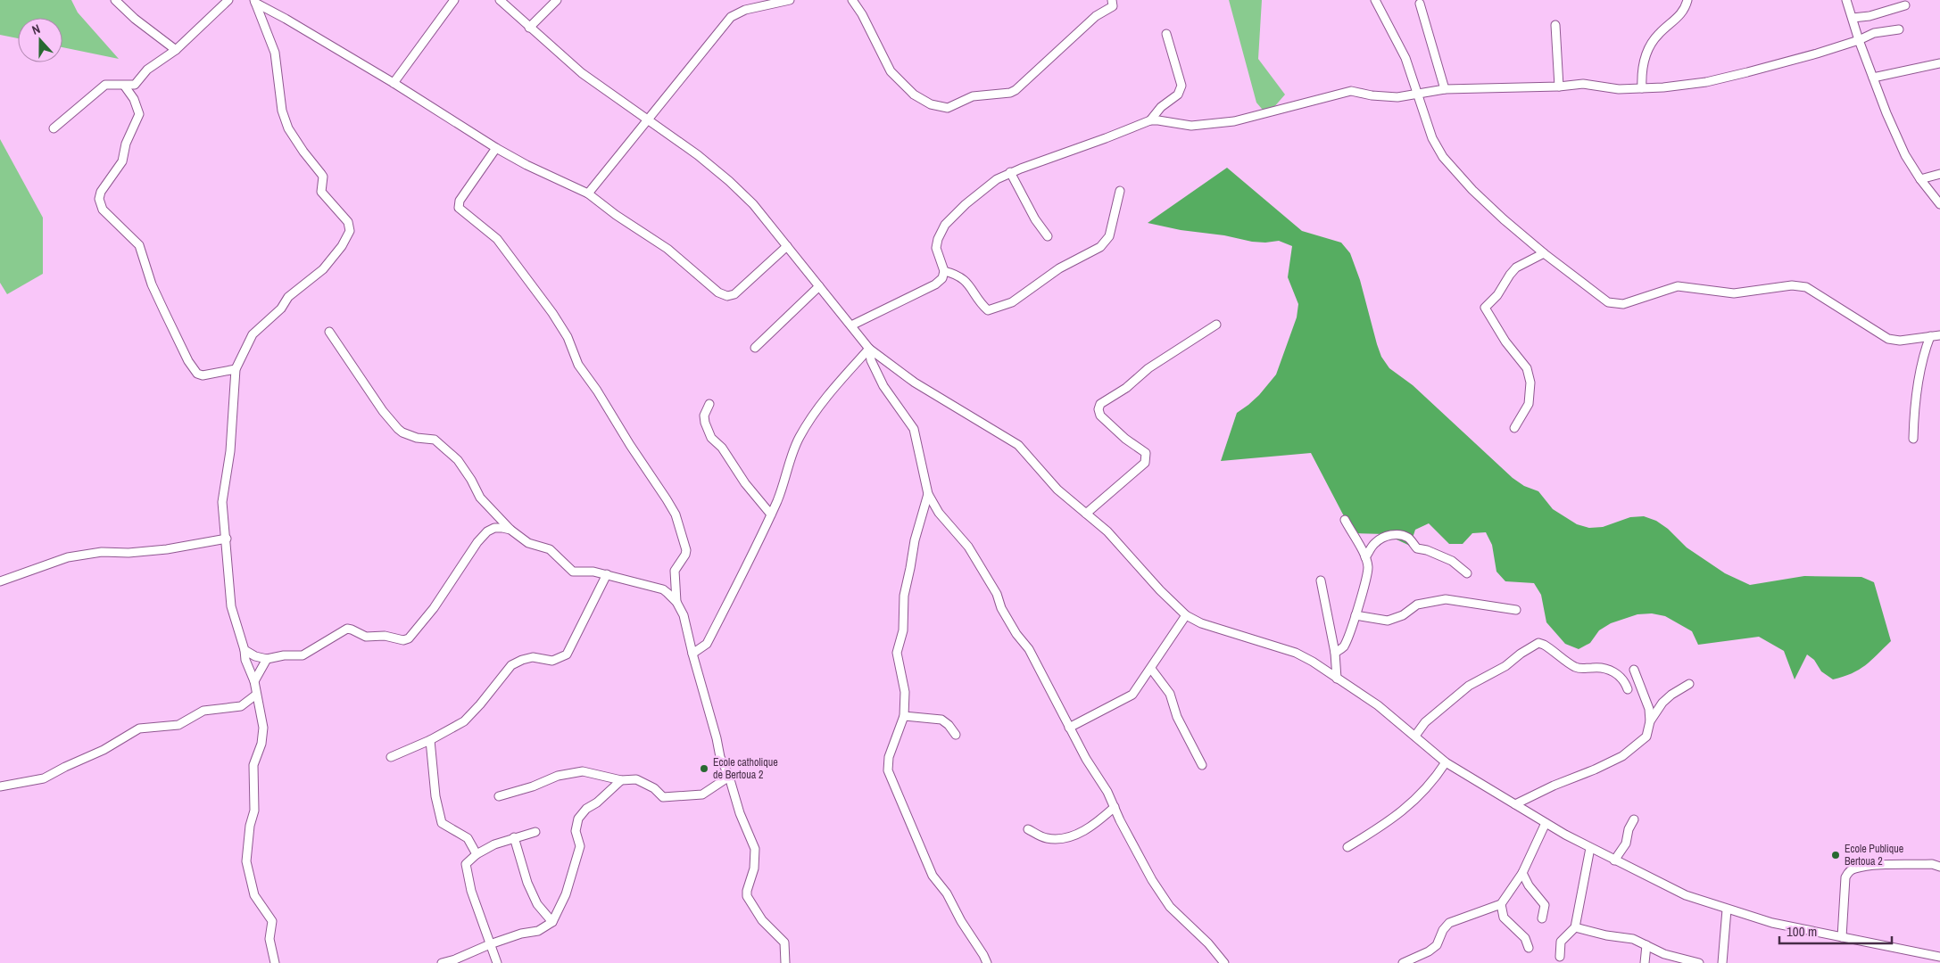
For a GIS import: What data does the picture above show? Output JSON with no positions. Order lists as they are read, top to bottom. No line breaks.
{"places":["Ecole catholique de Bertoua 2","Ecole Publique Bertoua 2"],"scale_bar":"100 m","north":"top"}
